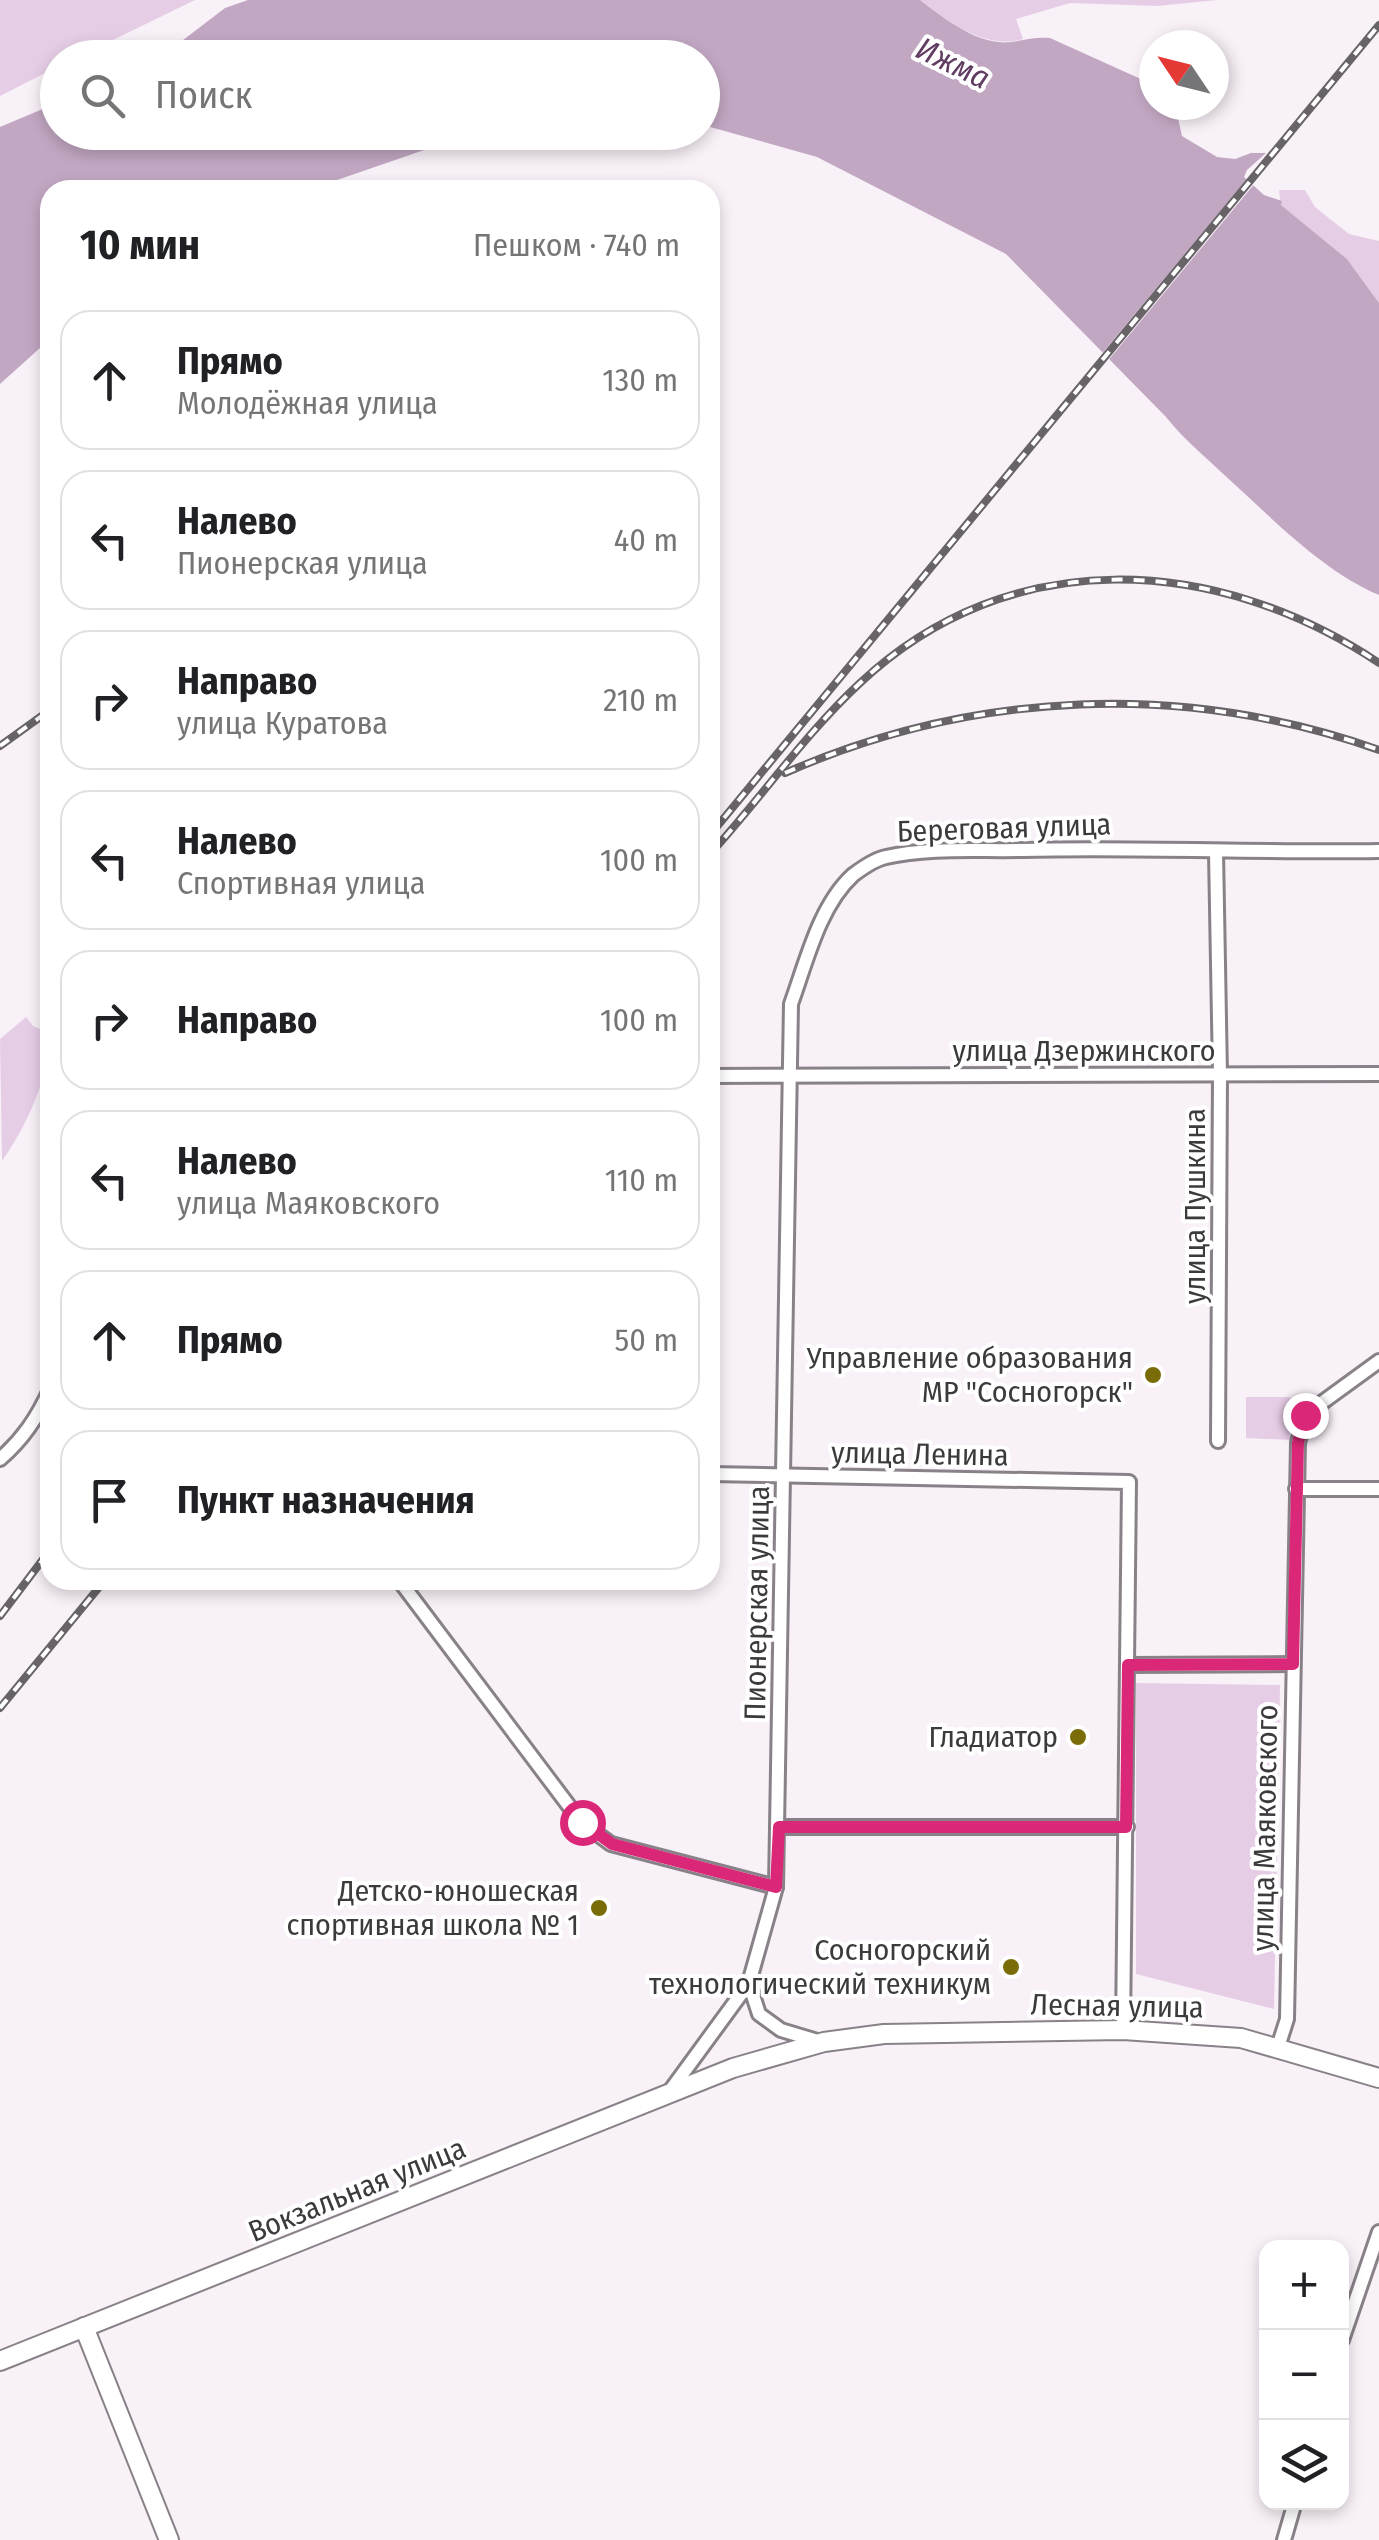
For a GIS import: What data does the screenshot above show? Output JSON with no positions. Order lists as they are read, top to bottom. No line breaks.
{"streets":{"main road":["Лесная улица","Вокзальная улица"],"street":["Береговая улица","улица Дзержинского","улица Пушкина","улица Ленина","Пионерская улица","улица Маяковского"]},"crossings":[["Береговая улица","улица Дзержинского"],["Береговая улица","улица Пушкина"],["Береговая улица","Пионерская улица"],["улица Дзержинского","улица Пушкина"],["улица Дзержинского","Пионерская улица"],["улица Ленина","Пионерская улица"],["Пионерская улица","Вокзальная улица"],["улица Маяковского","Лесная улица"],["Лесная улица","Вокзальная улица"]],"water":["Ижма"],"places":["Управление образования МР \"Сосногорск\"","Гладиатор","Детско-юношеская спортивная школа № 1","Сосногорский технологический техникум"],"north":"top left","page":{"search":"Поиск","heading":["10 мин","Пешком · 740 m"],"list":[["Прямо","Молодёжная улица","130 m"],["Налево","Пионерская улица","40 m"],["Направо","улица Куратова","210 m"],["Налево","Спортивная улица","100 m"],["Направо","100 m"],["Налево","улица Маяковского","110 m"],["Прямо","50 m"],"Пункт назначения"],"map_buttons":["+","−"]}}
